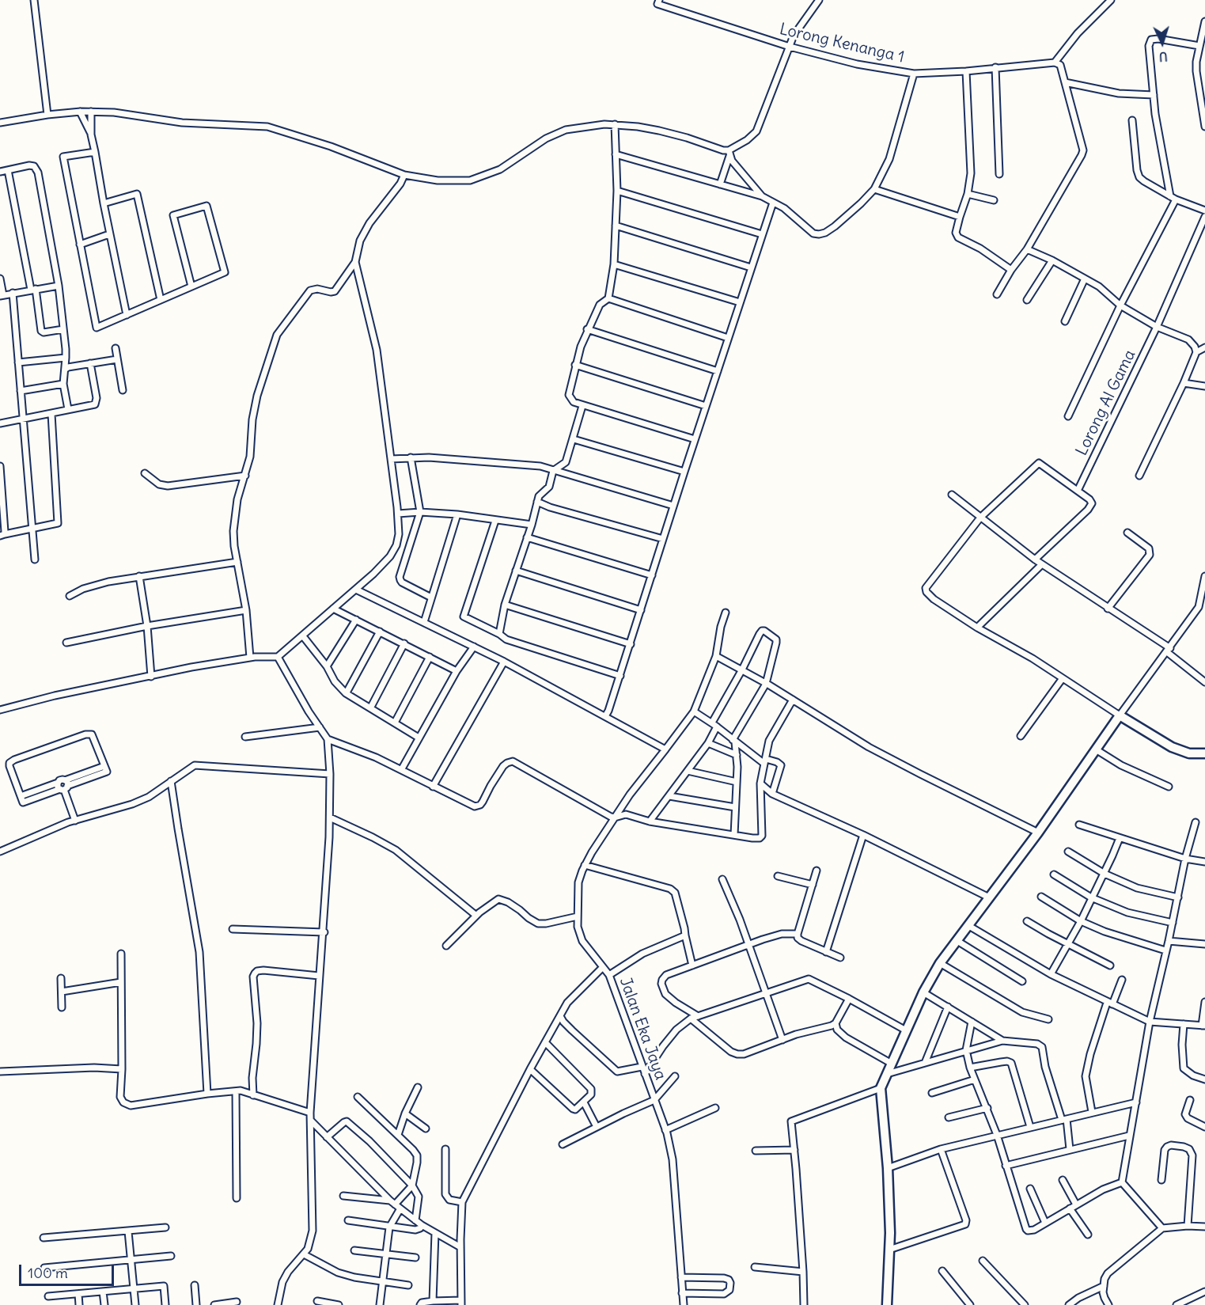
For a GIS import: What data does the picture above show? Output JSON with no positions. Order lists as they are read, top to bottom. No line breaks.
{"streets":{"street":["Lorong Kenanga 1","Lorong Al Gama","Jalan Eka Jaya"]},"scale_bar":"100 m","north":"bottom"}
